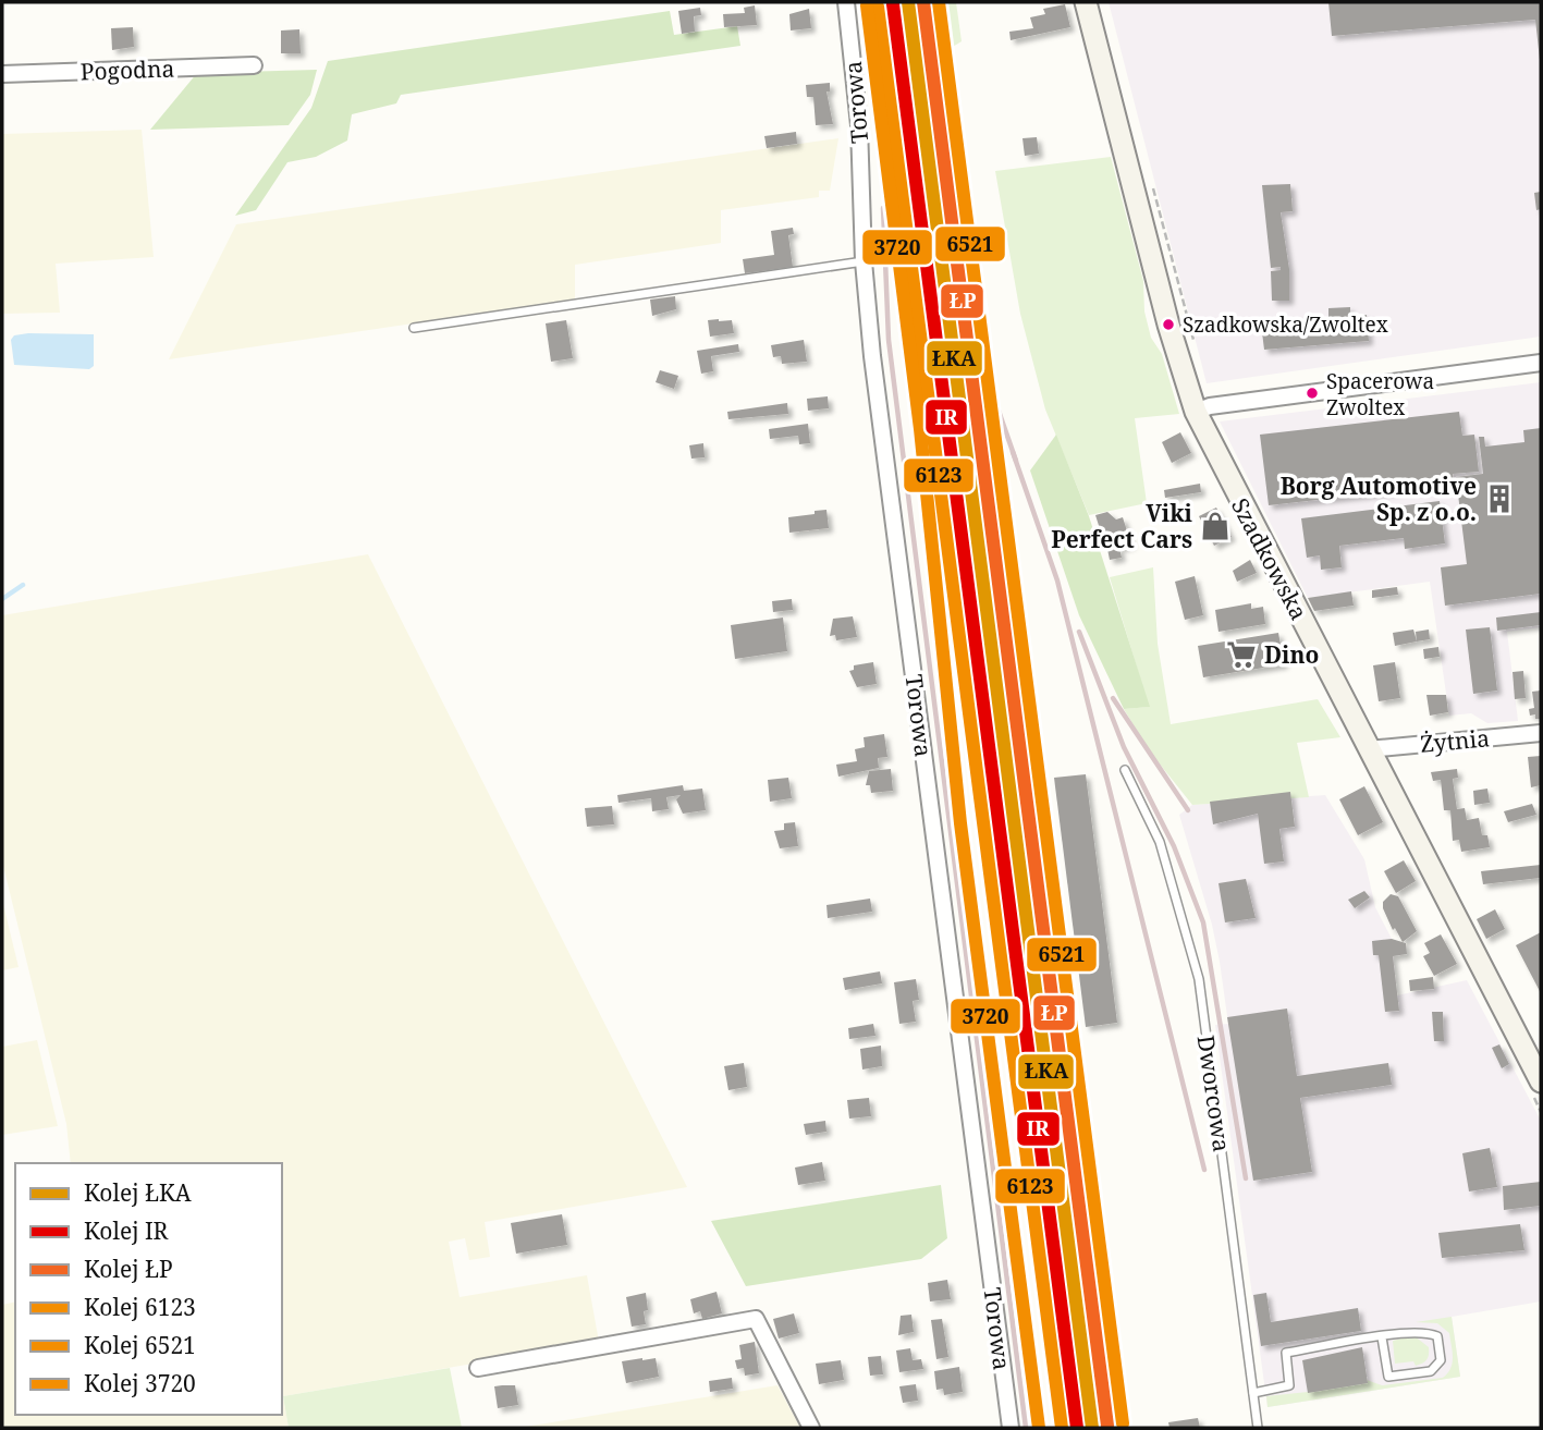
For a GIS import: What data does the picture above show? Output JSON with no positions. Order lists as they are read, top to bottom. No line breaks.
{"streets":{"street":["Pogodna","Torowa","Szadkowska","Żytnia"],"lane":["Dworcowa"]},"crossings":[["Szadkowska","Żytnia"]],"places":{"other":["Szadkowska/Zwoltex","Spacerowa Zwoltex"],"building":["Borg Automotive Sp. z o.o."],"shop":["Viki Perfect Cars"],"supermarket":["Dino"]},"lines":["rail line ŁKA","rail line ŁP","rail line 6521","rail line IR","rail line 3720","rail line 6123"],"legend":["Kolej ŁKA","Kolej IR","Kolej ŁP","Kolej 6123","Kolej 6521","Kolej 3720"]}
